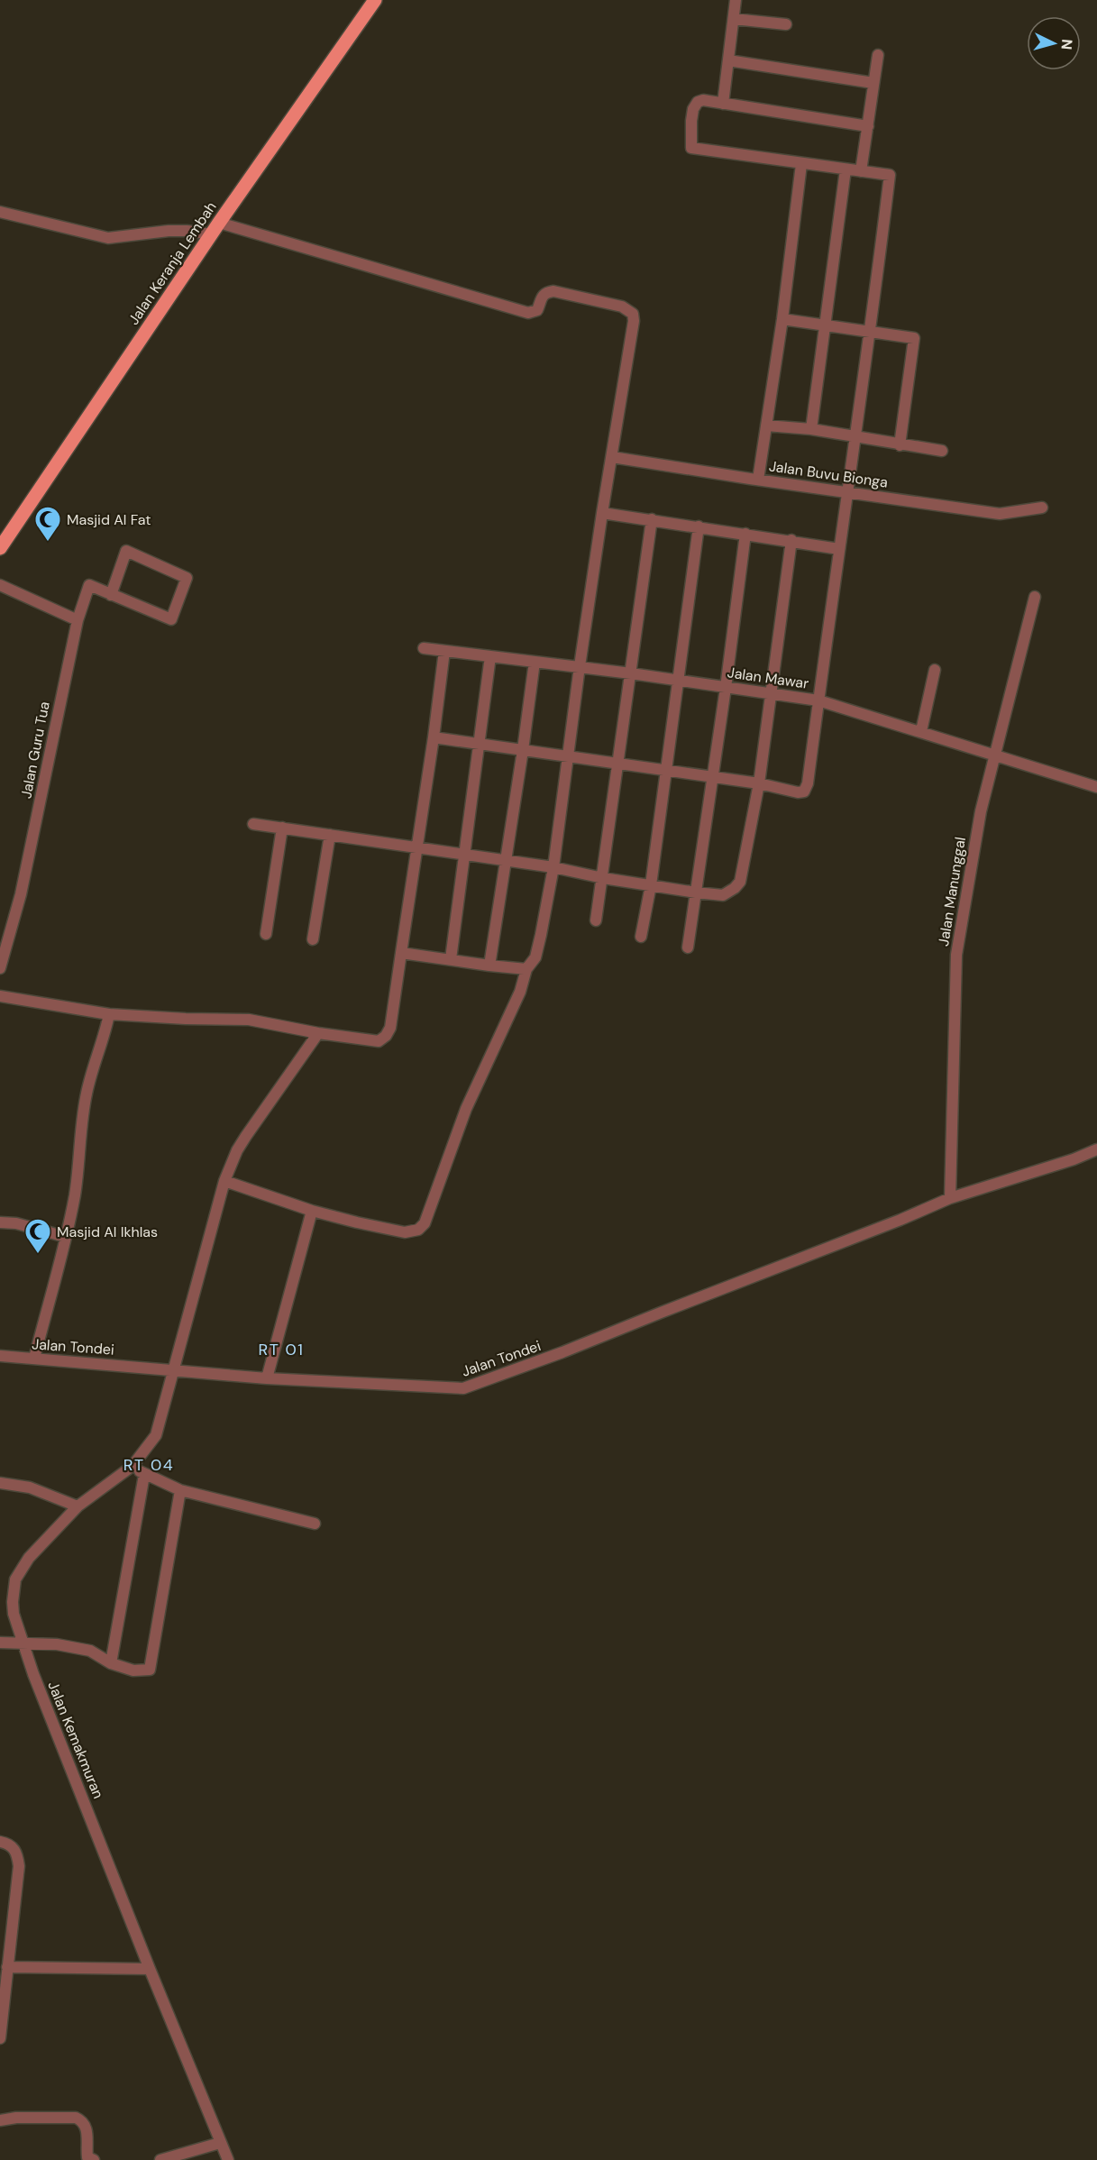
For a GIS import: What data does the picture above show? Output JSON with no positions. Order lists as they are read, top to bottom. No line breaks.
{"streets":{"main road":["Jalan Keranja Lembah"],"street":["Jalan Buvu Bionga","Jalan Mawar","Jalan Guru Tua","Jalan Manunggal","Jalan Tondei","Jalan Kemakmuran"]},"crossings":[["Jalan Mawar","Jalan Manunggal"],["Jalan Manunggal","Jalan Tondei"],["Jalan Tondei","Jalan Kemakmuran"]],"districts":["RT 01","RT 04"],"places":{"mosque":["Masjid Al Fat","Masjid Al Ikhlas"]},"north":"right"}
